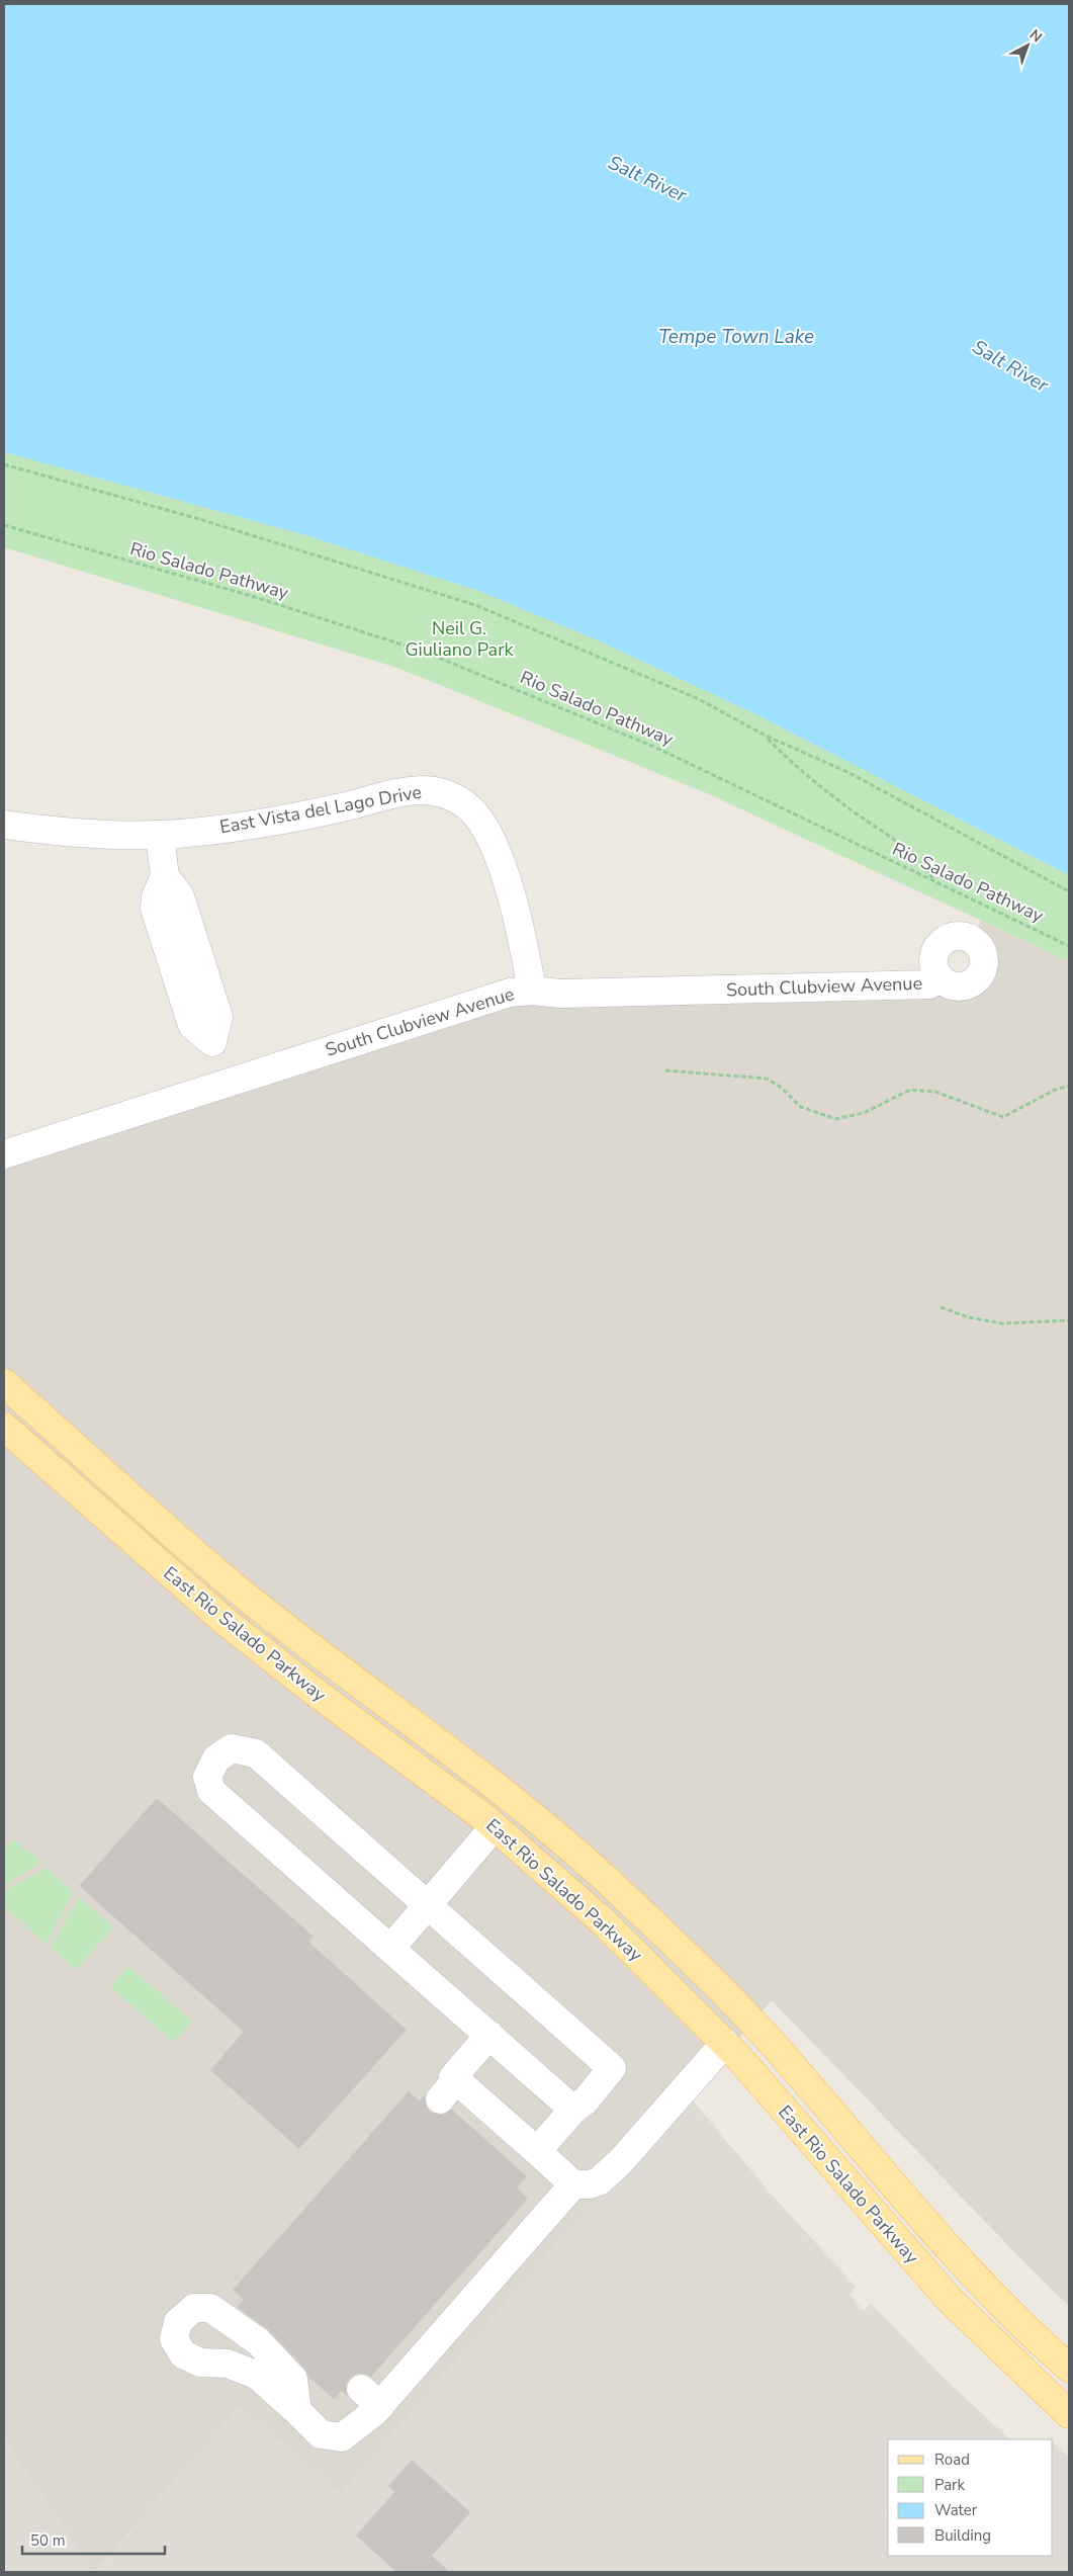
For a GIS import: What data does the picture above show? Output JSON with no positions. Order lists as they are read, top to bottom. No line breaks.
{"streets":{"main road":["East Rio Salado Parkway"],"street":["East Vista del Lago Drive","South Clubview Avenue"],"path":["Rio Salado Pathway"]},"crossings":[["East Vista del Lago Drive","South Clubview Avenue"]],"water":["Salt River","Tempe Town Lake"],"parks":["Neil G. Giuliano Park"],"legend":["Road","Park","Water","Building"],"scale_bar":"50 m","north":"top right"}
